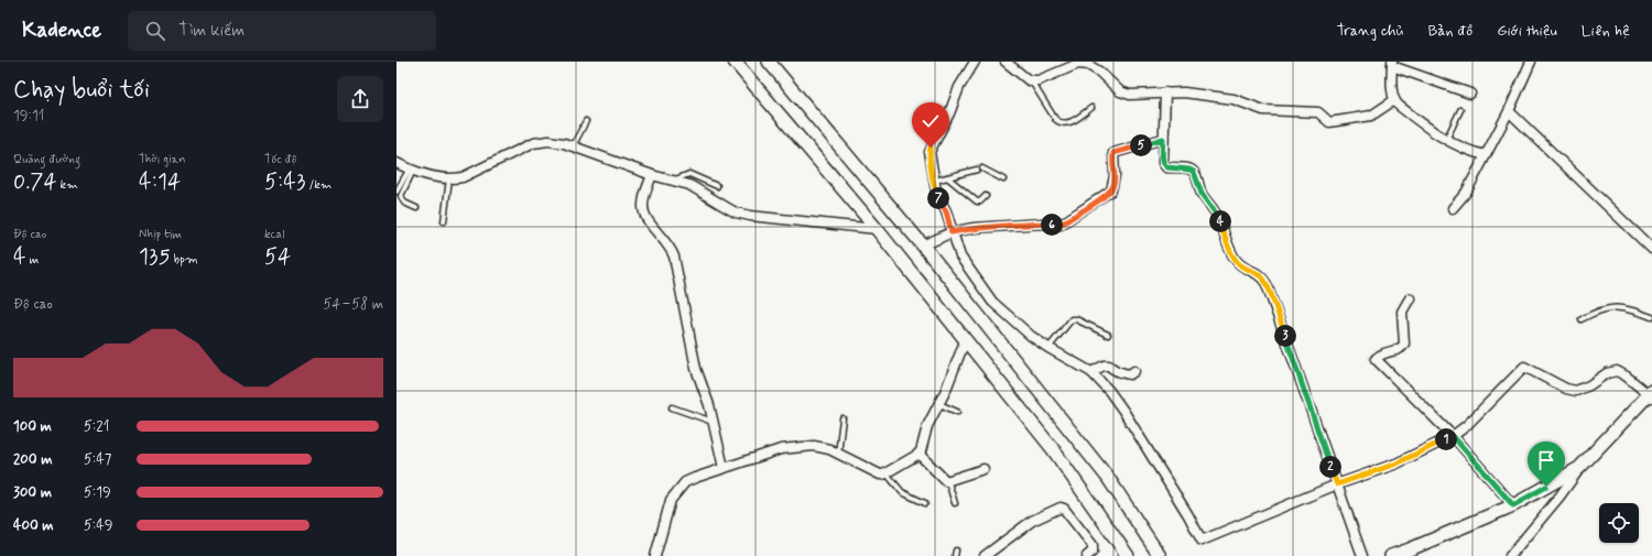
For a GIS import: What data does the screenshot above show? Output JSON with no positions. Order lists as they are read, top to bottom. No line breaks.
{"page":{"header":"Kadence","search":"Tìm kiếm","nav":["Trang chủ","Bản đồ","Giới thiệu","Liên hệ"],"heading":["Chạy buổi tối","19:11"],"pins":["5","7","4","6","3","1","2"],"stats":[["Quãng đường","0.74 km"],["Thời gian","4:14"],["Tốc độ","5:43 /km"],["Độ cao","4 m"],["Nhịp tim","135 bpm"],["kcal","54"]],"chart":["Độ cao","54–58 m"],"list":[{"name":"100 m","note":"5:21"},{"name":"200 m","note":"5:47"},{"name":"300 m","note":"5:19"},{"name":"400 m","note":"5:49"}]}}
